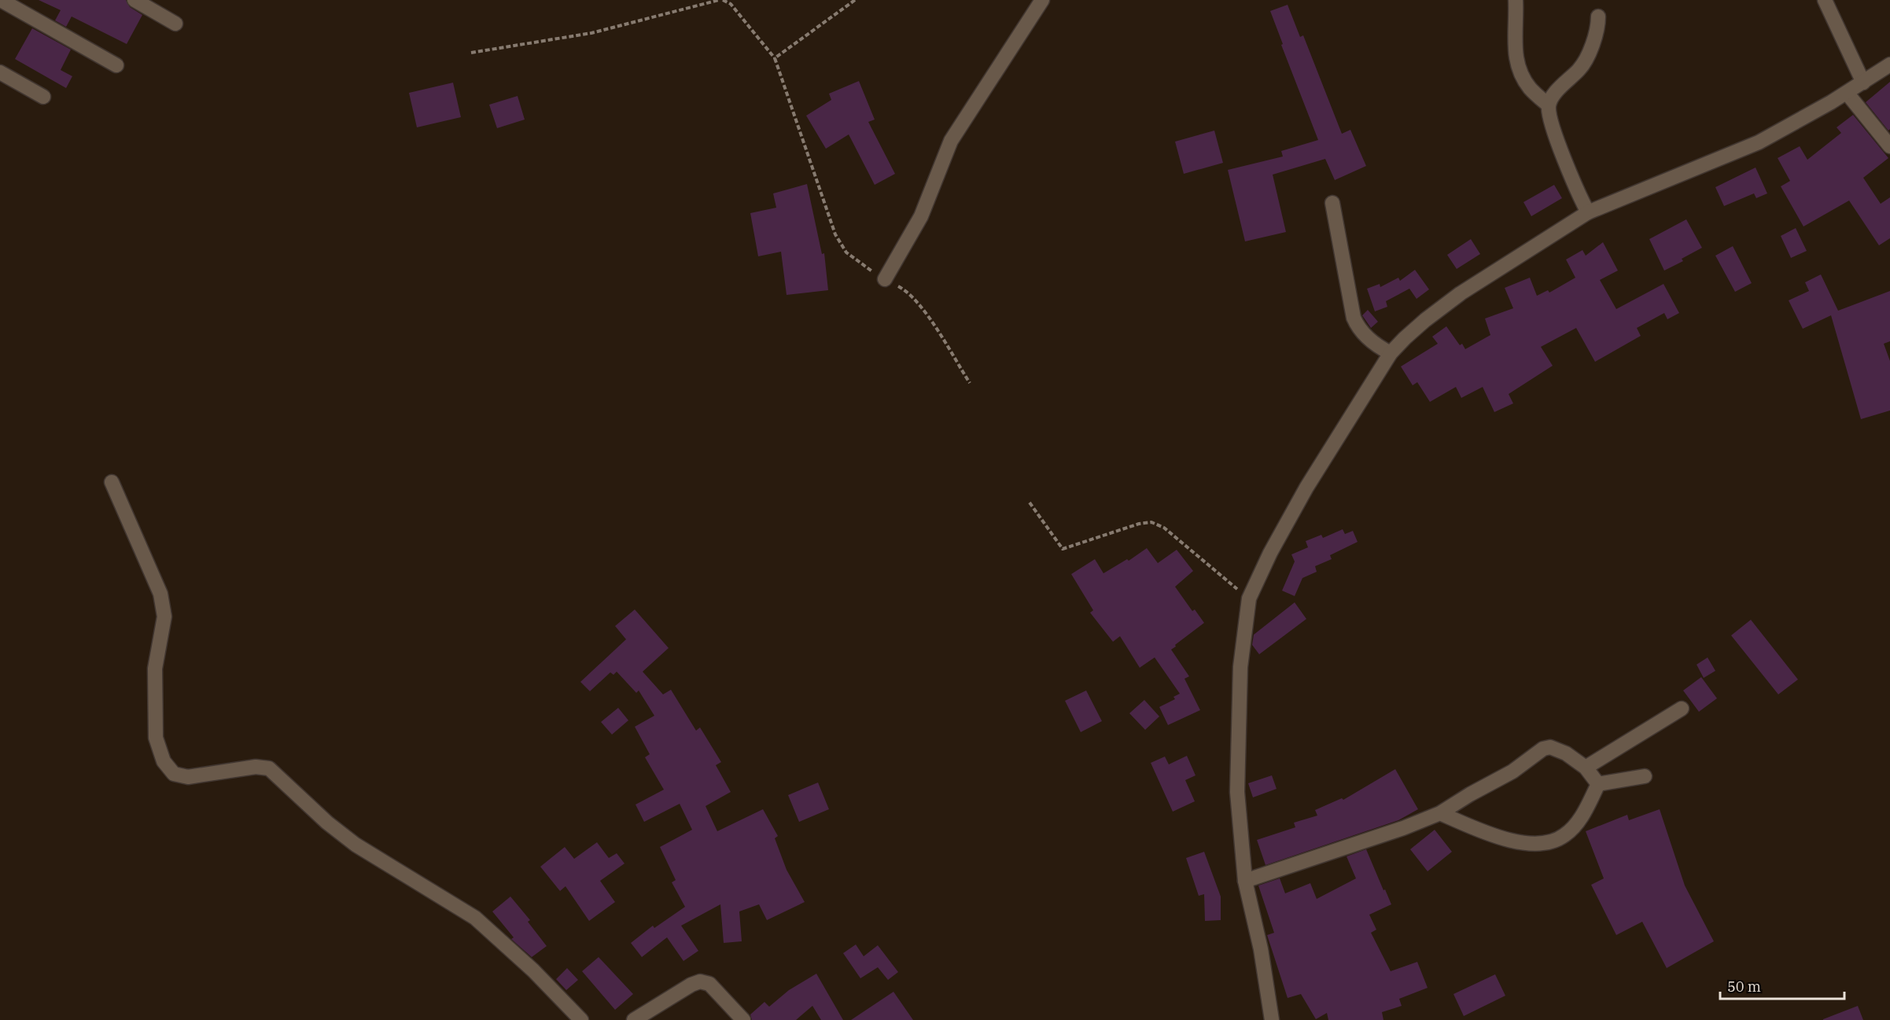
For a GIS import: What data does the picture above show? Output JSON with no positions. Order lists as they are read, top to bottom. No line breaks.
{"scale_bar":"50 m"}
